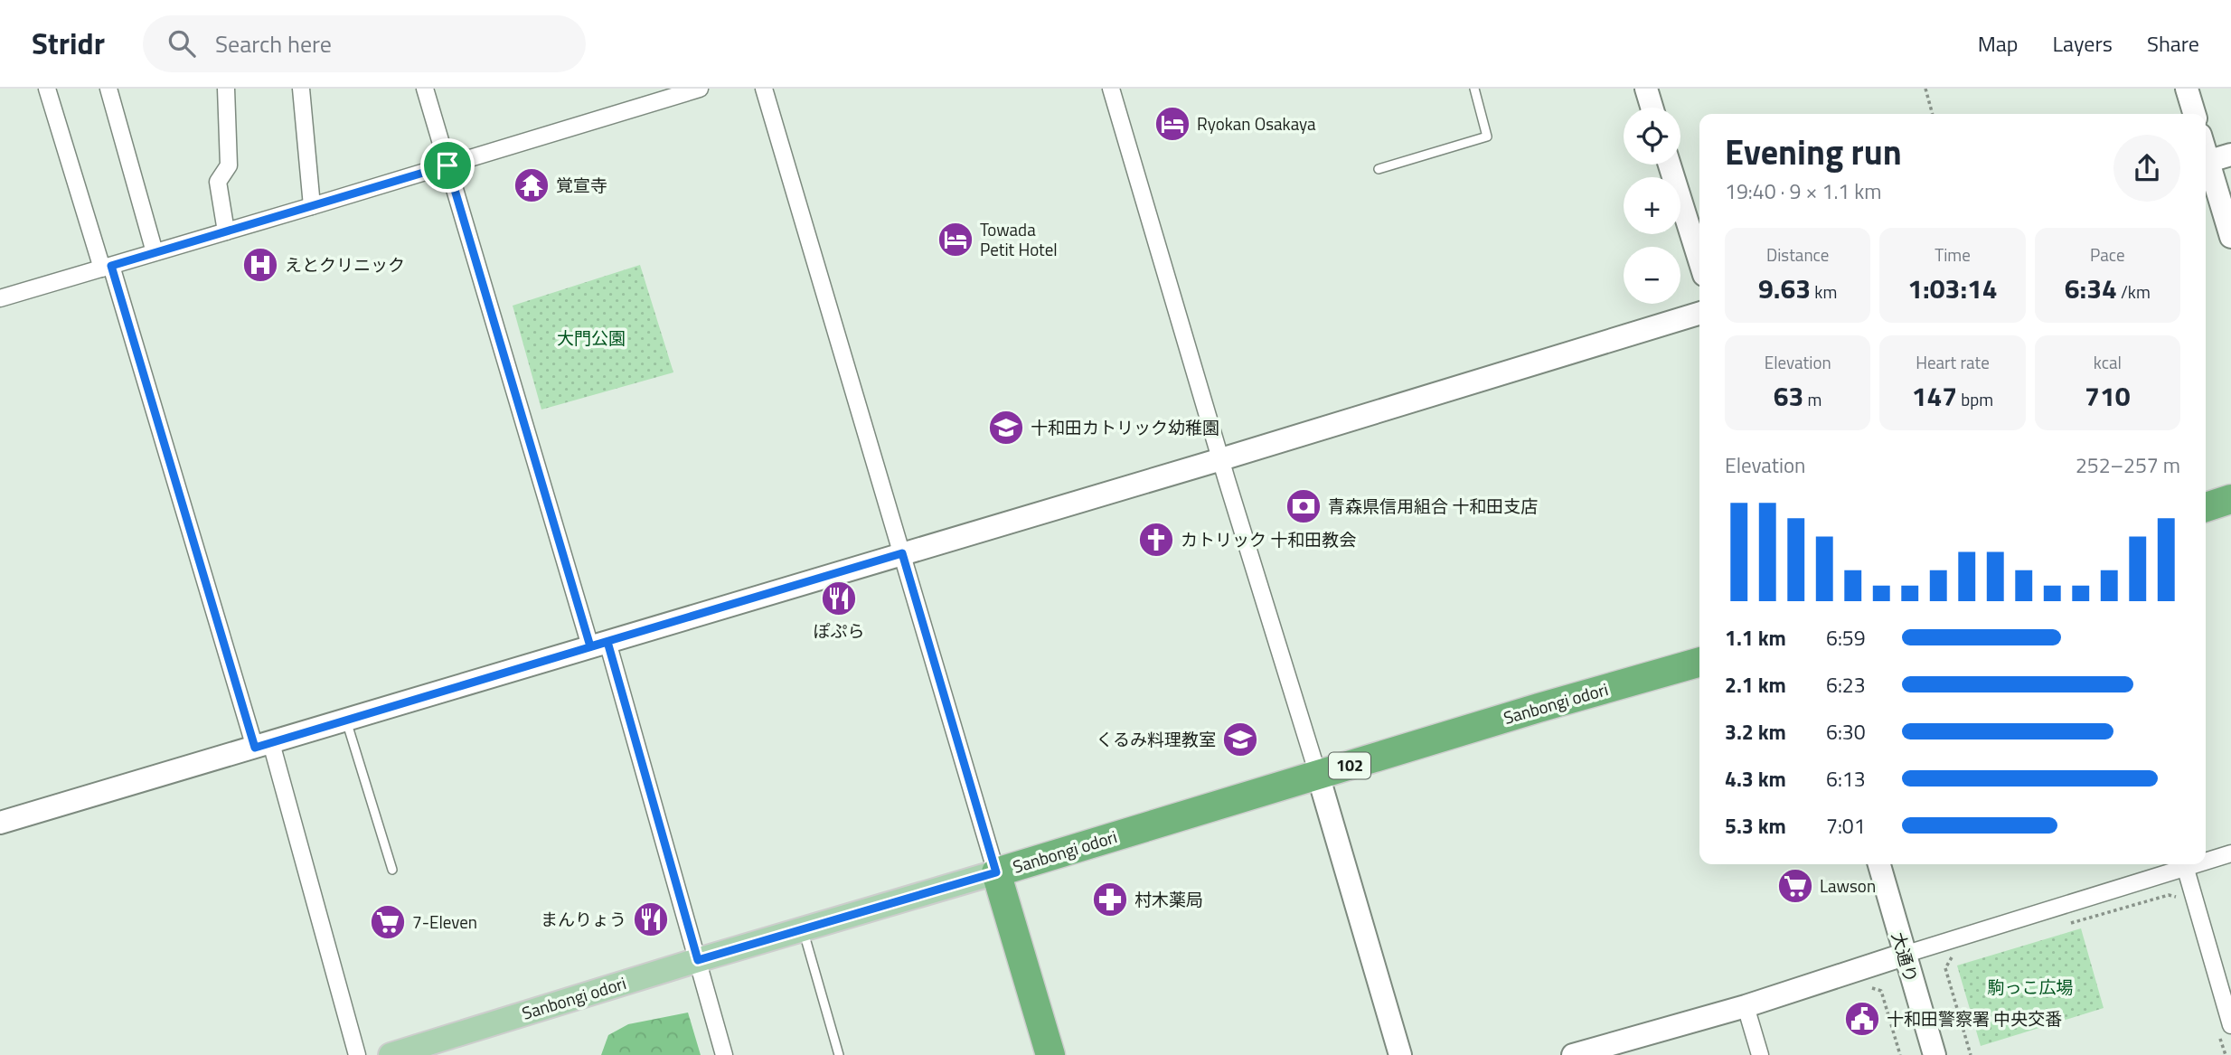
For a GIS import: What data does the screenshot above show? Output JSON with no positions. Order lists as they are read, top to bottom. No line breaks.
{"streets":{"highway":["Sanbongi odori","102"],"street":["大通り"]},"parks":["大門公園","駒っこ広場"],"places":{"hotel":["Ryokan Osakaya","Towada Petit Hotel"],"temple":["覚宣寺"],"hospital":["えとクリニック"],"school or university":["十和田カトリック幼稚園","くるみ料理教室"],"bank":["青森県信用組合 十和田支店"],"church":["カトリック 十和田教会"],"restaurant":["ぽぷら","まんりょう"],"supermarket":["Lawson","7-Eleven"],"pharmacy":["村木薬局"],"public building":["十和田警察署 中央交番"]},"page":{"header":"Stridr","search":"Search here","nav":["Map","Layers","Share"],"map_buttons":["+","−"],"heading":["Evening run","19:40 · 9 × 1.1 km"],"stats":[["Distance","9.63 km"],["Time","1:03:14"],["Pace","6:34 /km"],["Elevation","63 m"],["Heart rate","147 bpm"],["kcal","710"]],"chart":["Elevation","252–257 m"],"list":[{"name":"1.1 km","note":"6:59"},{"name":"2.1 km","note":"6:23"},{"name":"3.2 km","note":"6:30"},{"name":"4.3 km","note":"6:13"},{"name":"5.3 km","note":"7:01"}]}}
